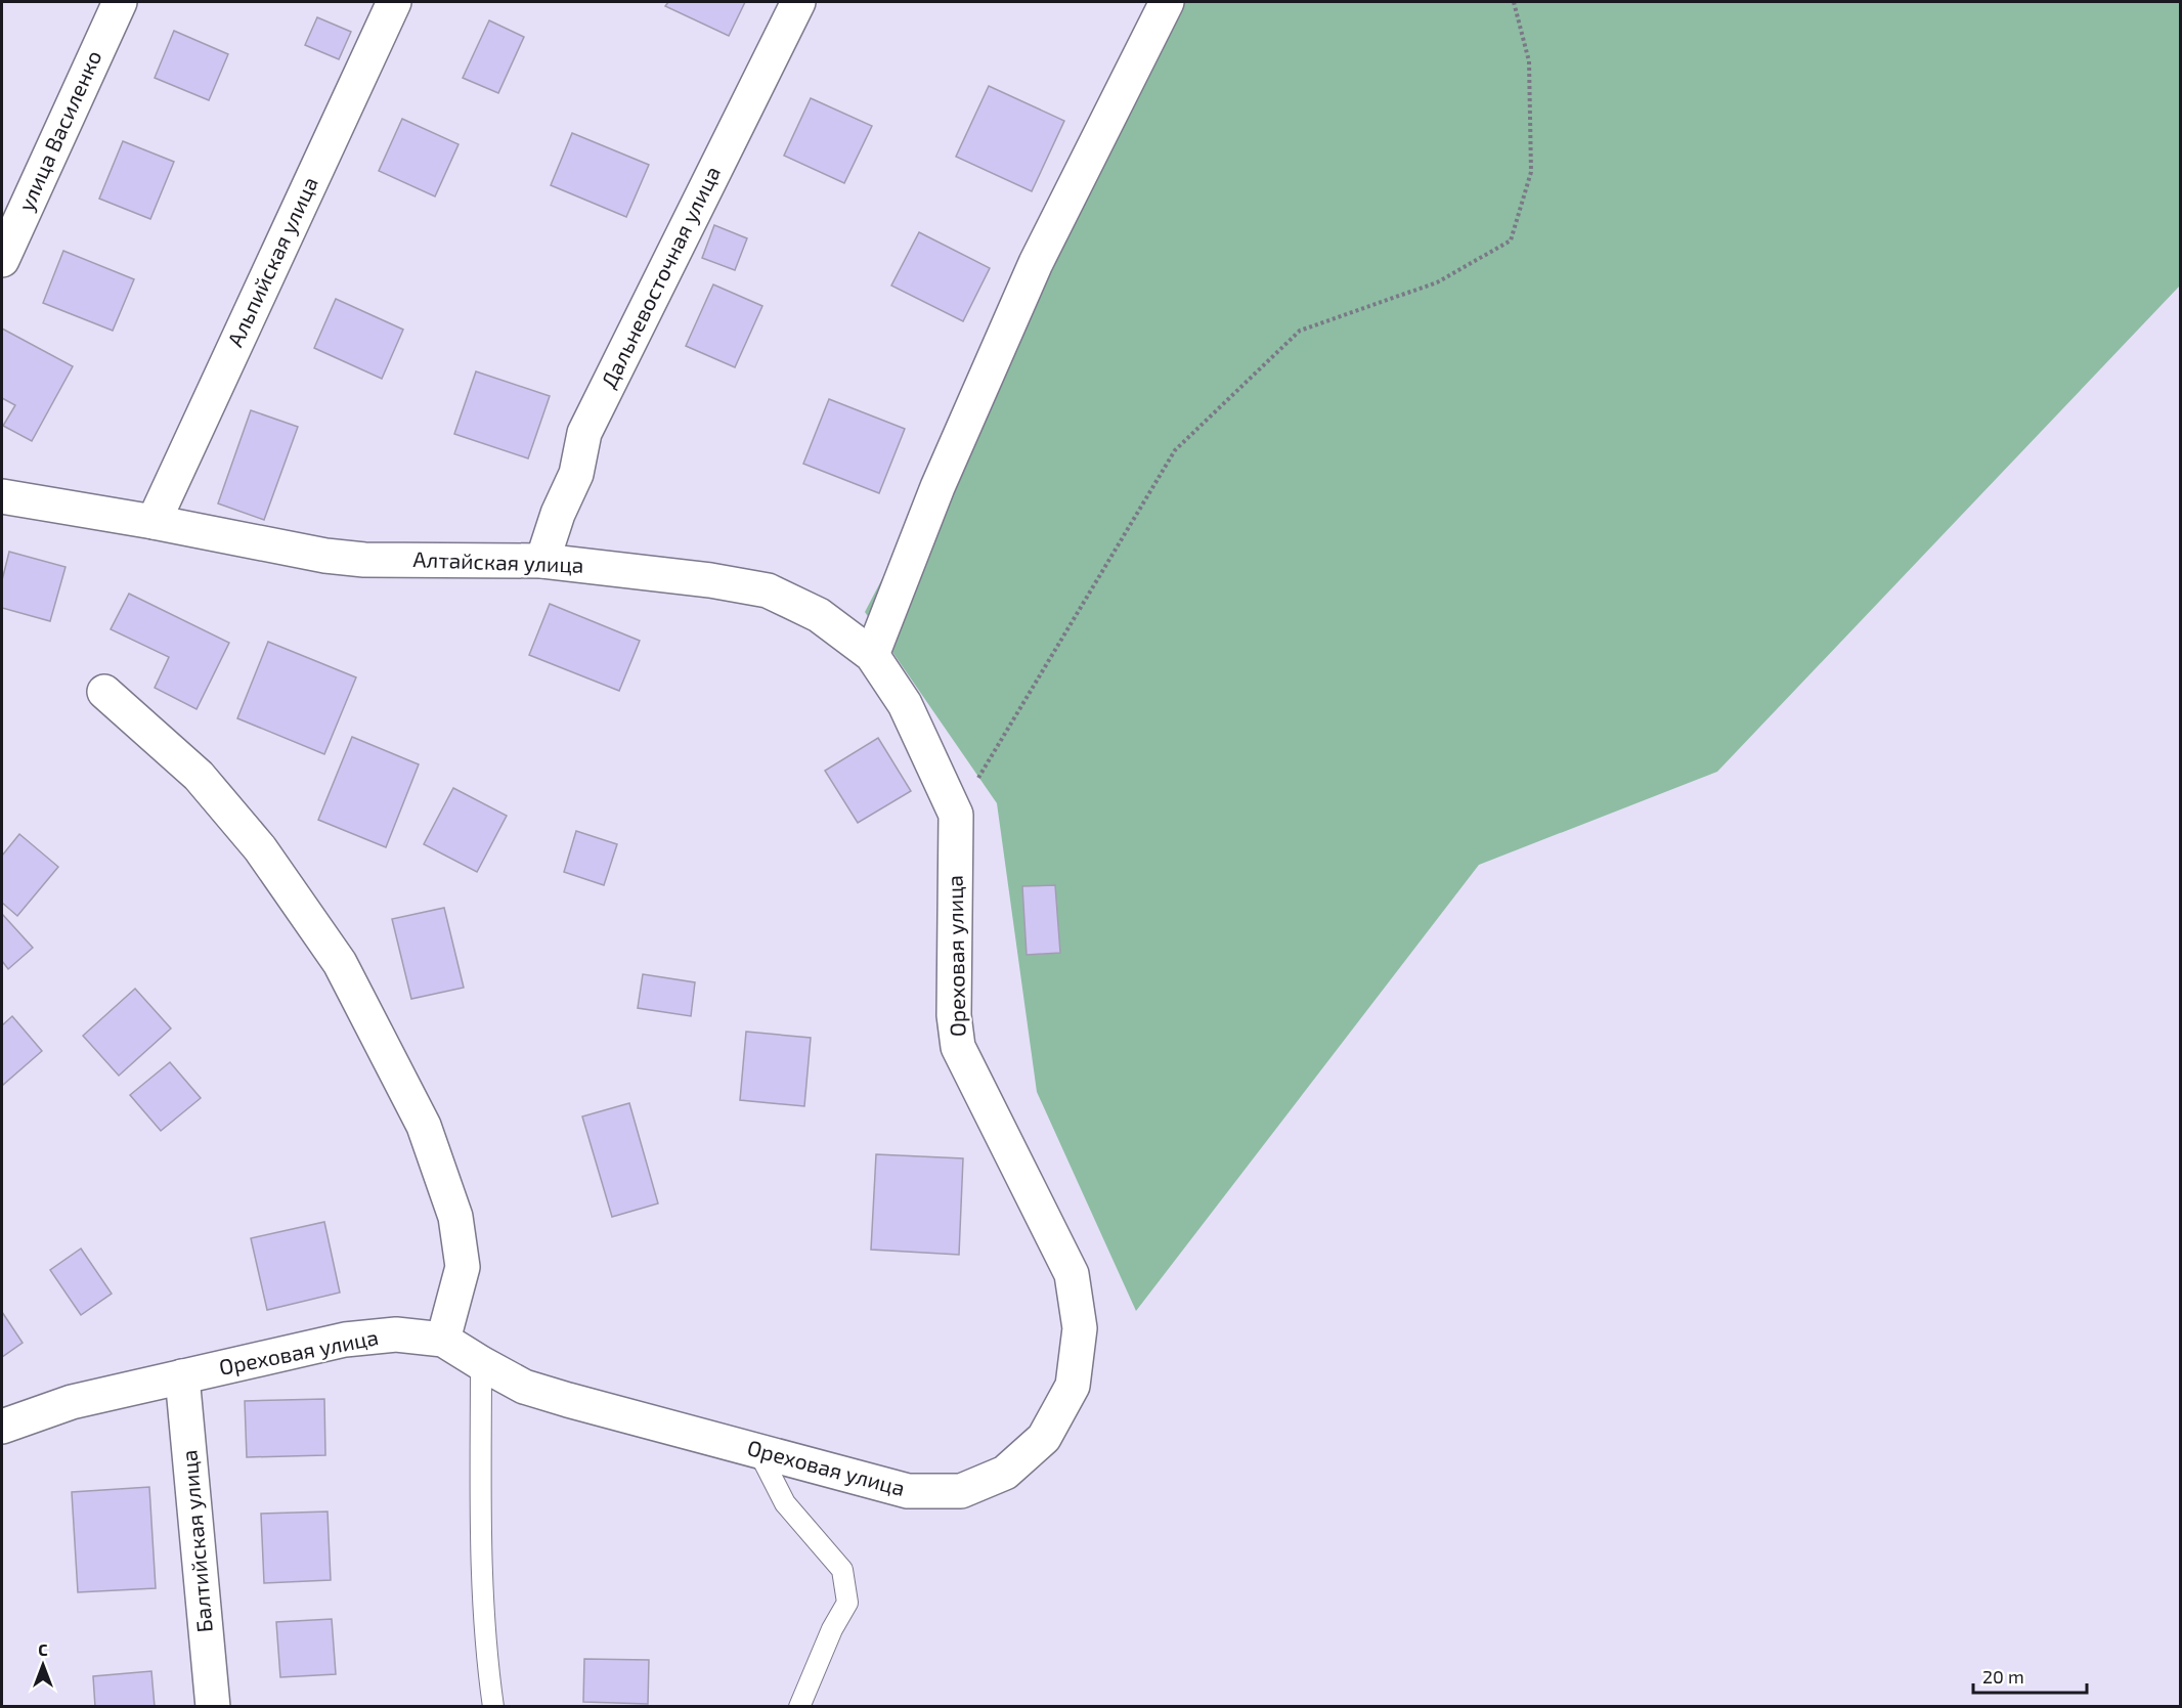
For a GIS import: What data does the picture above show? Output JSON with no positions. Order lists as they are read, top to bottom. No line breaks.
{"streets":{"street":["улица Василенко","Альпийская улица","Дальневосточная улица","Алтайская улица","Ореховая улица","Балтийская улица"]},"crossings":[["Альпийская улица","Алтайская улица"],["Дальневосточная улица","Алтайская улица"],["Алтайская улица","Ореховая улица"],["Ореховая улица","Балтийская улица"]],"scale_bar":"20 m","north":"top"}
